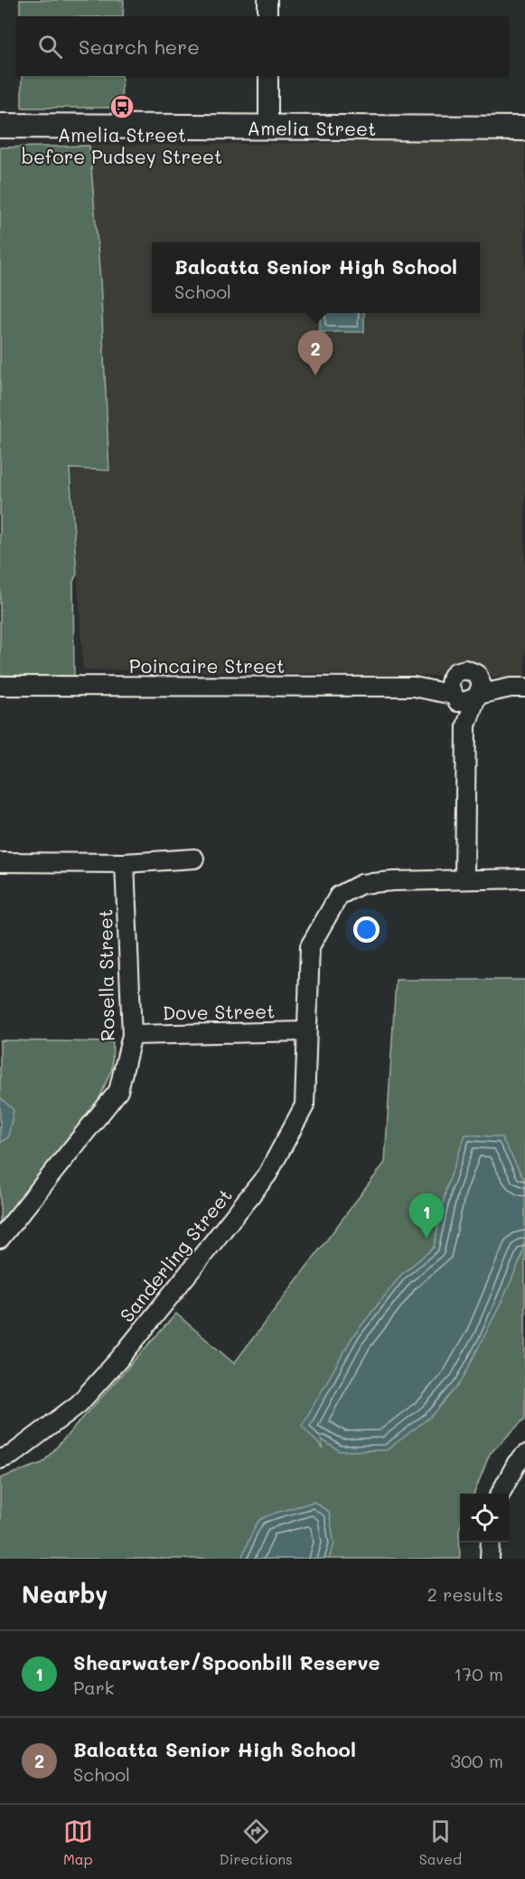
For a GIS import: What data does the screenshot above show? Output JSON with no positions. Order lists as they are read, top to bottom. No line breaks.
{"streets":{"main road":["Amelia Street"],"street":["Poincaire Street","Rosella Street","Dove Street","Sanderling Street"]},"crossings":[["Rosella Street","Dove Street"],["Dove Street","Sanderling Street"]],"places":{"bus stop":["Amelia Street before Pudsey Street"]},"page":{"search":"Search here","popup":["Balcatta Senior High School","School"],"pins":["2","1"],"heading":["Nearby","2 results"],"list":[{"mark":"1","name":"Shearwater/Spoonbill Reserve","note":"Park","value":"170 m"},{"mark":"2","name":"Balcatta Senior High School","note":"School","value":"300 m"}],"nav":["Map","Directions","Saved"]}}
